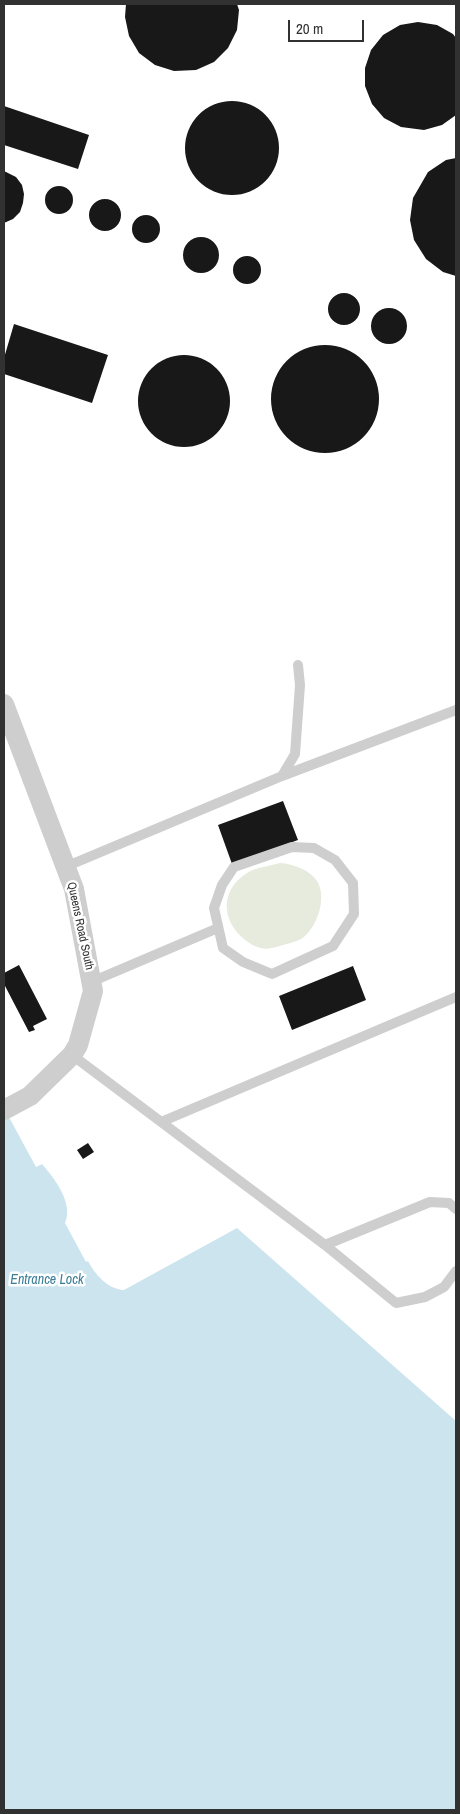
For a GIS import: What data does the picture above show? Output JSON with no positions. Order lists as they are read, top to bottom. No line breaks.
{"streets":{"street":["Queens Road South"]},"water":["Entrance Lock"],"scale_bar":"20 m"}
